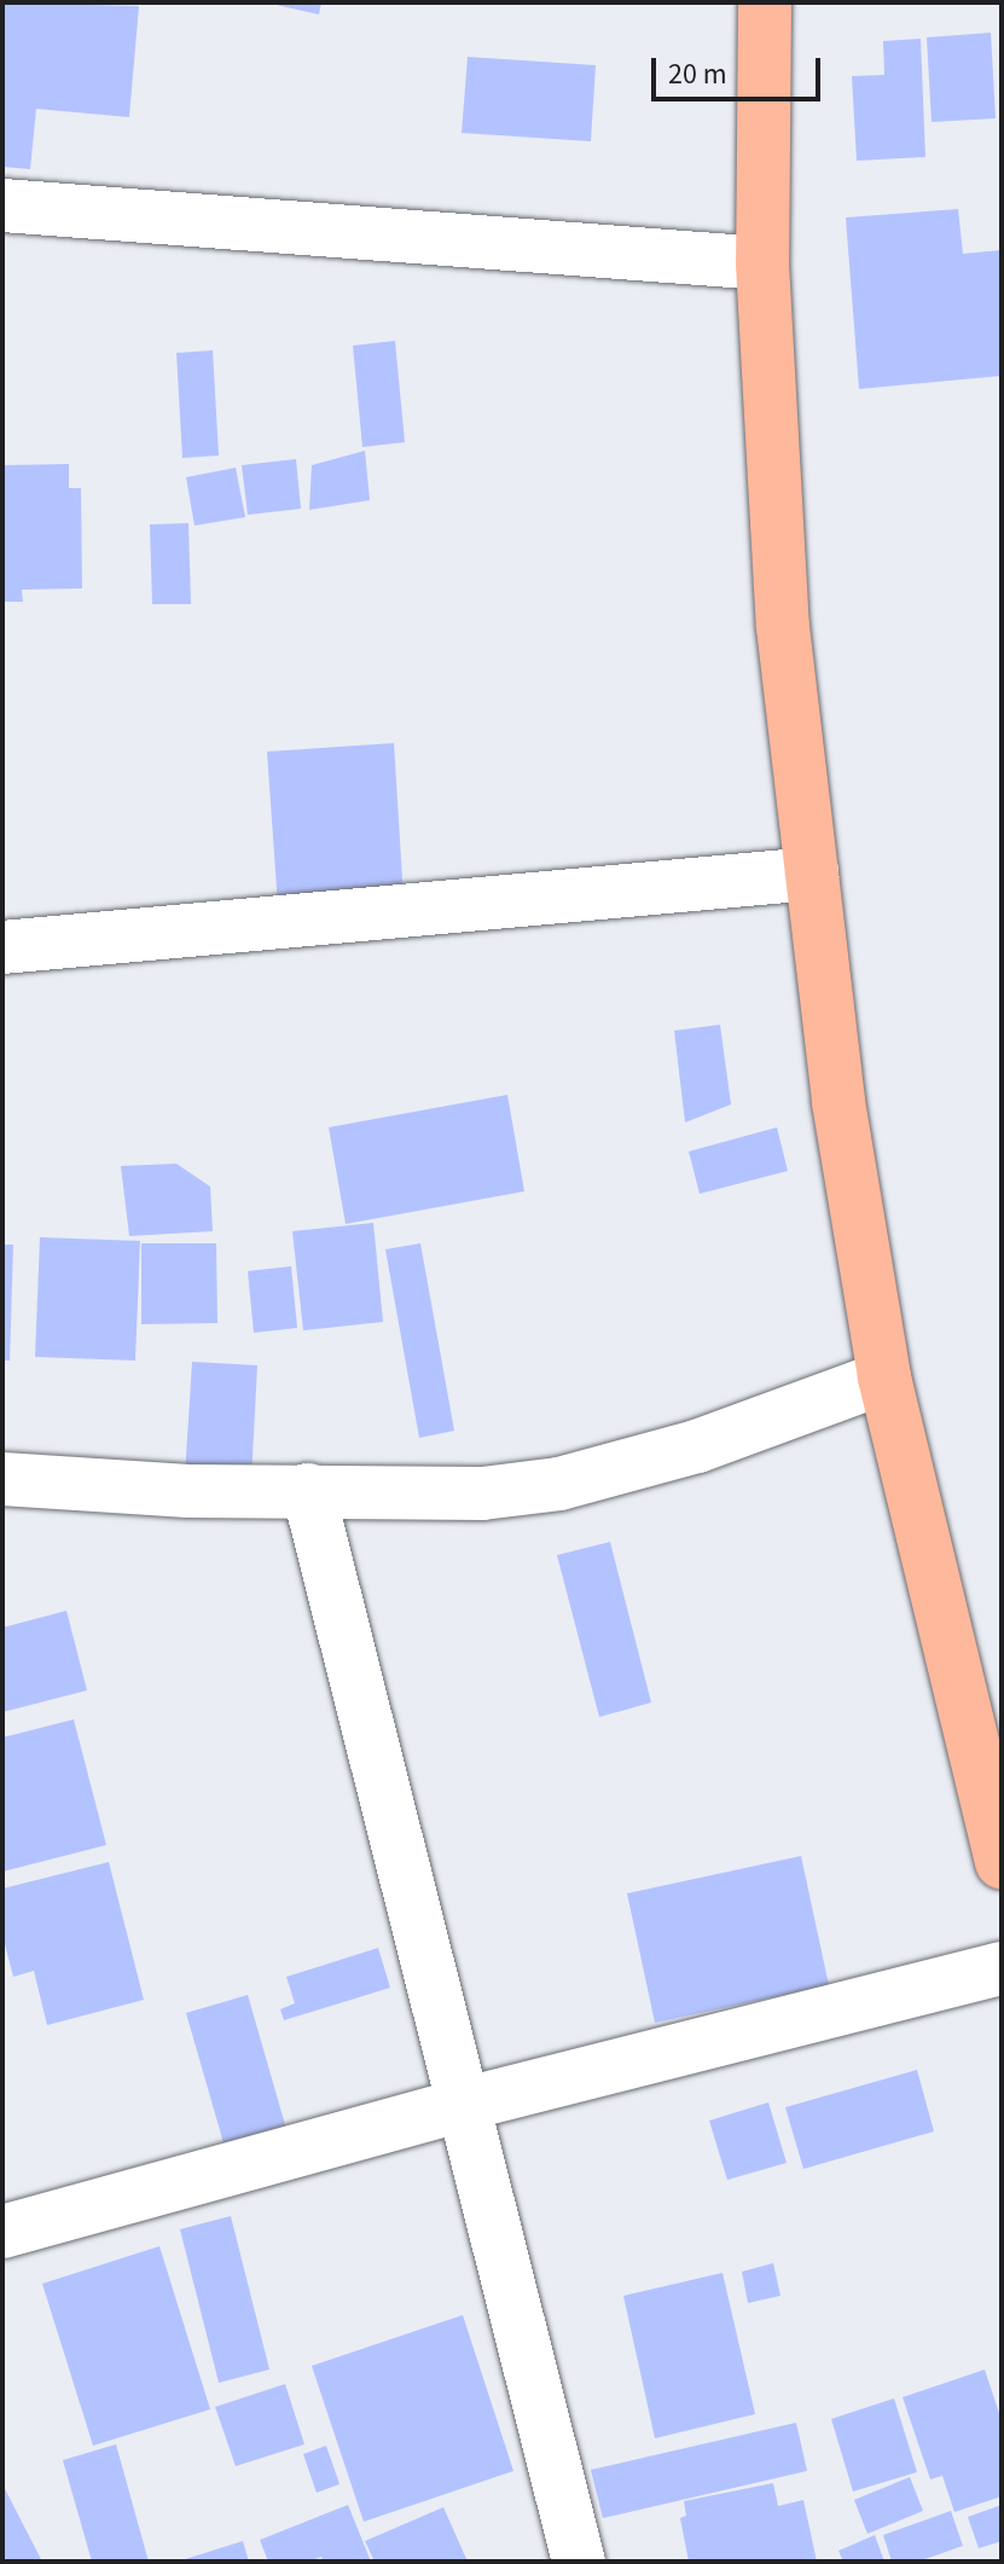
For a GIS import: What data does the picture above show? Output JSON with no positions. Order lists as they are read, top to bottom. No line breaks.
{"scale_bar":"20 m"}
